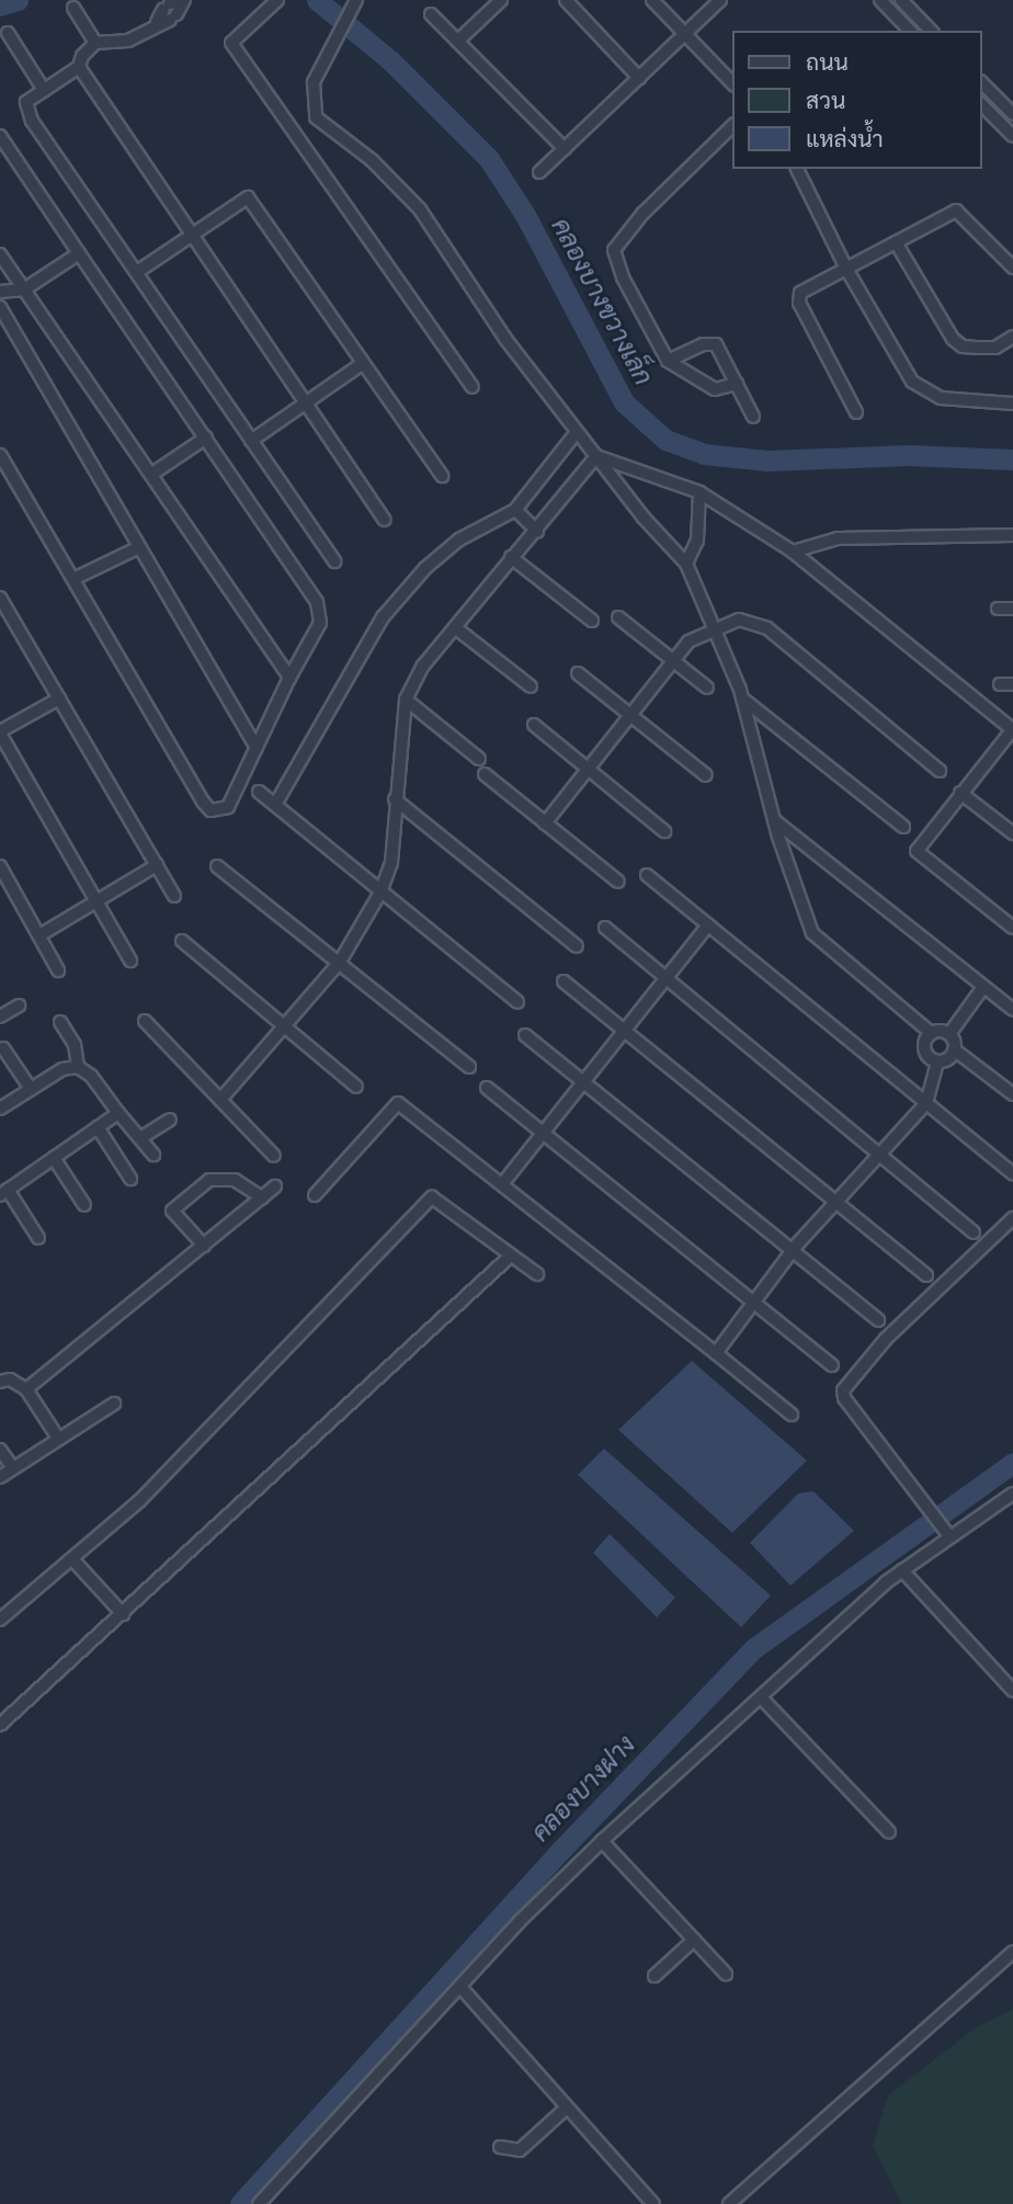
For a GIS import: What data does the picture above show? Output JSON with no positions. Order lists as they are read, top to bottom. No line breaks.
{"water":["คลองบางขวางเล็ก","คลองบางฝาง"],"legend":["ถนน","สวน","แหล่งน้ำ"]}
